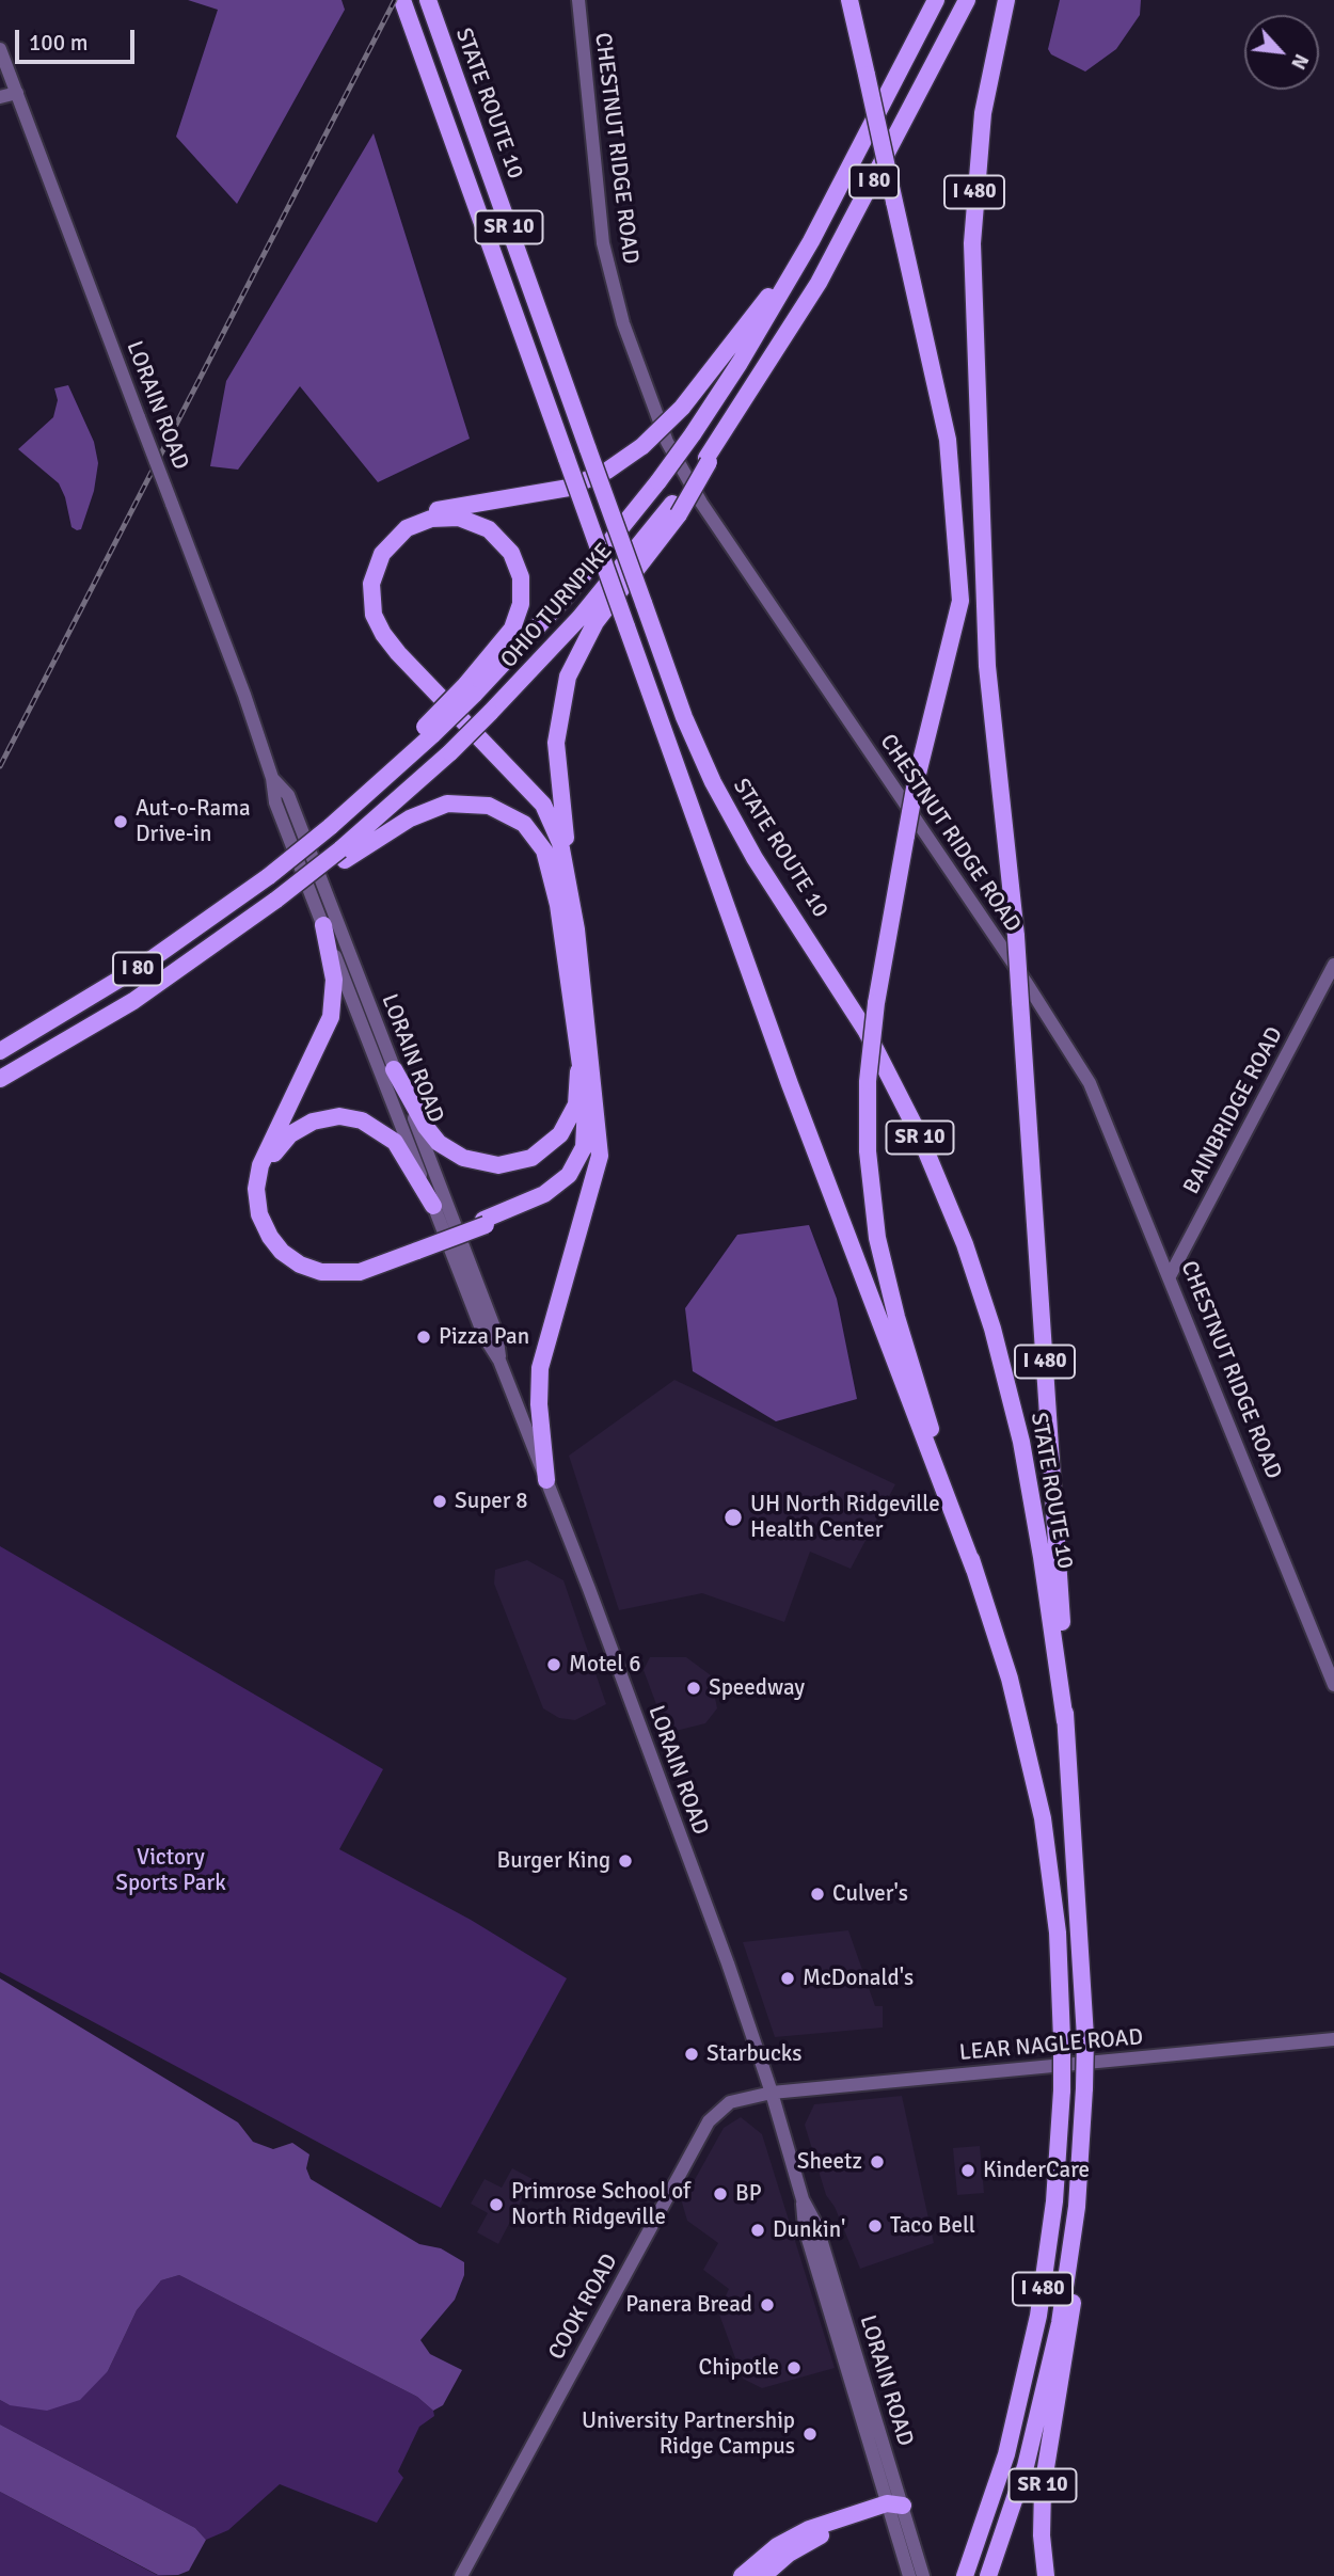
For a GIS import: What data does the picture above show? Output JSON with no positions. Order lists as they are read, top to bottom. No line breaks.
{"streets":{"highway":["STATE ROUTE 10","I 80","I 480","SR 10","OHIO TURNPIKE"],"street":["CHESTNUT RIDGE ROAD","LORAIN ROAD","BAINBRIDGE ROAD","LEAR NAGLE ROAD","COOK ROAD"]},"crossings":[["STATE ROUTE 10","I 480"],["CHESTNUT RIDGE ROAD","BAINBRIDGE ROAD"],["I 80","OHIO TURNPIKE"],["I 480","SR 10"],["LORAIN ROAD","LEAR NAGLE ROAD"],["LORAIN ROAD","COOK ROAD"],["LEAR NAGLE ROAD","COOK ROAD"]],"parks":["Victory Sports Park"],"places":["Aut-o-Rama Drive-in","Pizza Pan","Super 8","UH North Ridgeville Health Center","Motel 6","Speedway","Burger King","Culver's","McDonald's","Starbucks","Sheetz","KinderCare","BP","Primrose School of North Ridgeville","Taco Bell","Dunkin'","Panera Bread","Chipotle","University Partnership Ridge Campus"],"scale_bar":"100 m","north":"bottom right"}
